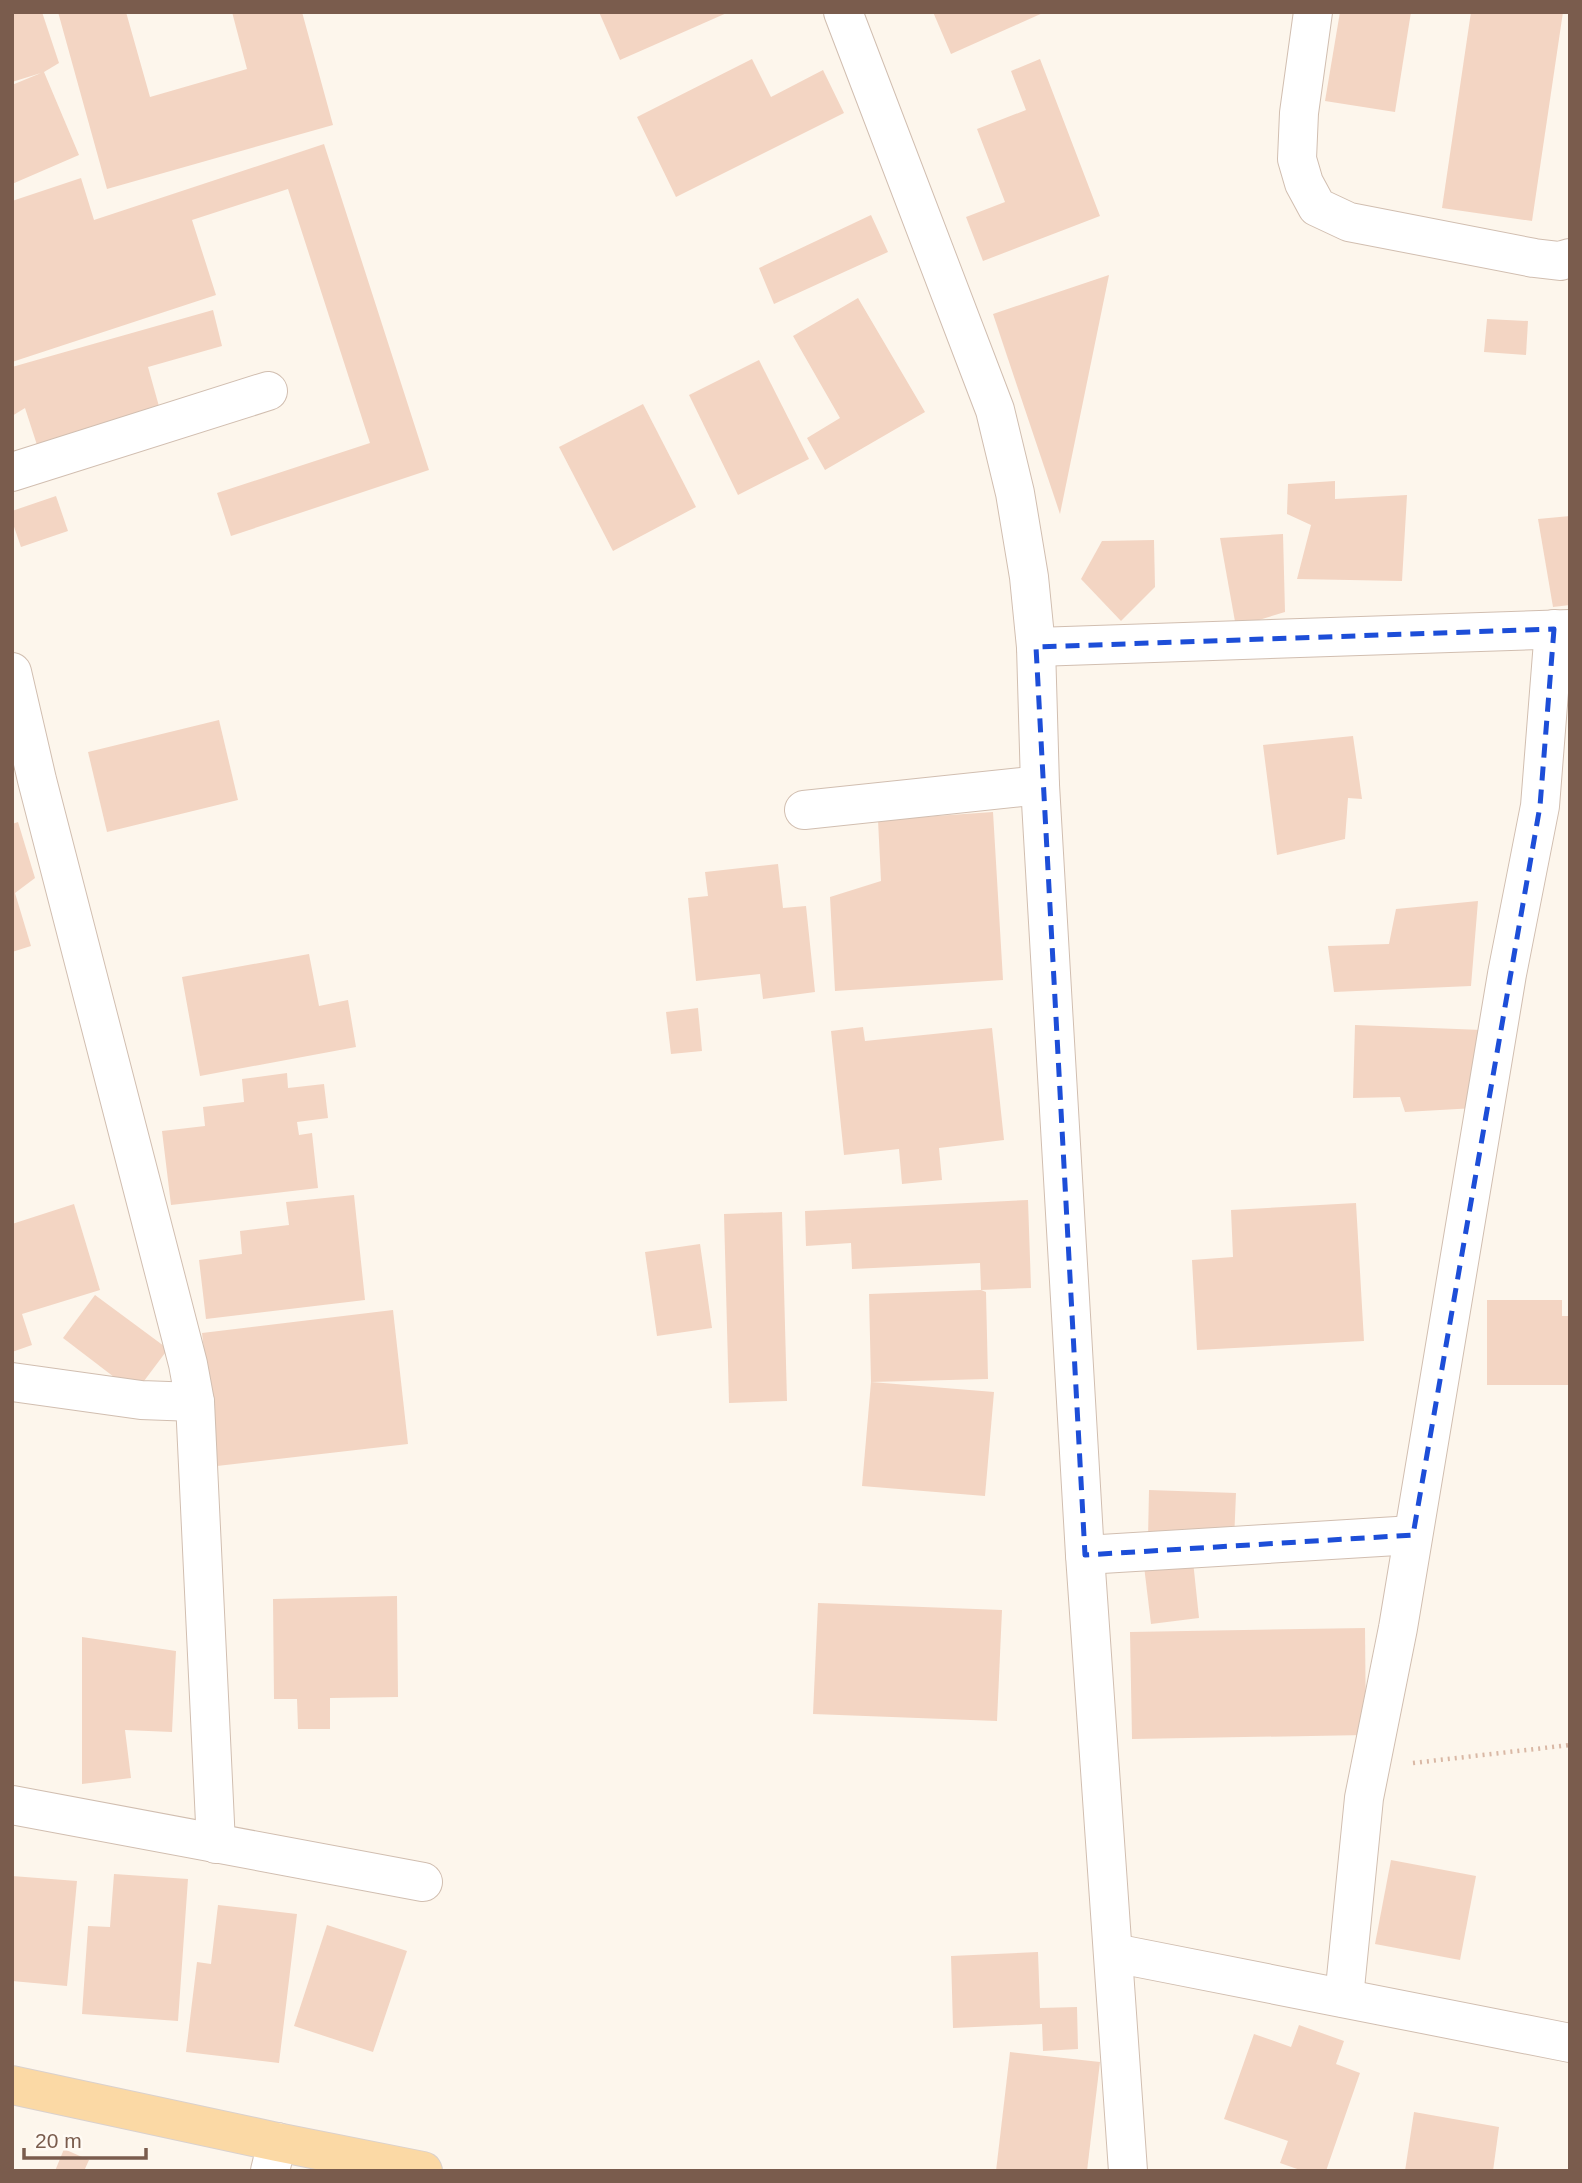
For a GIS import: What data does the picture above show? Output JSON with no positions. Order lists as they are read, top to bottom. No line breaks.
{"scale_bar":"20 m"}
